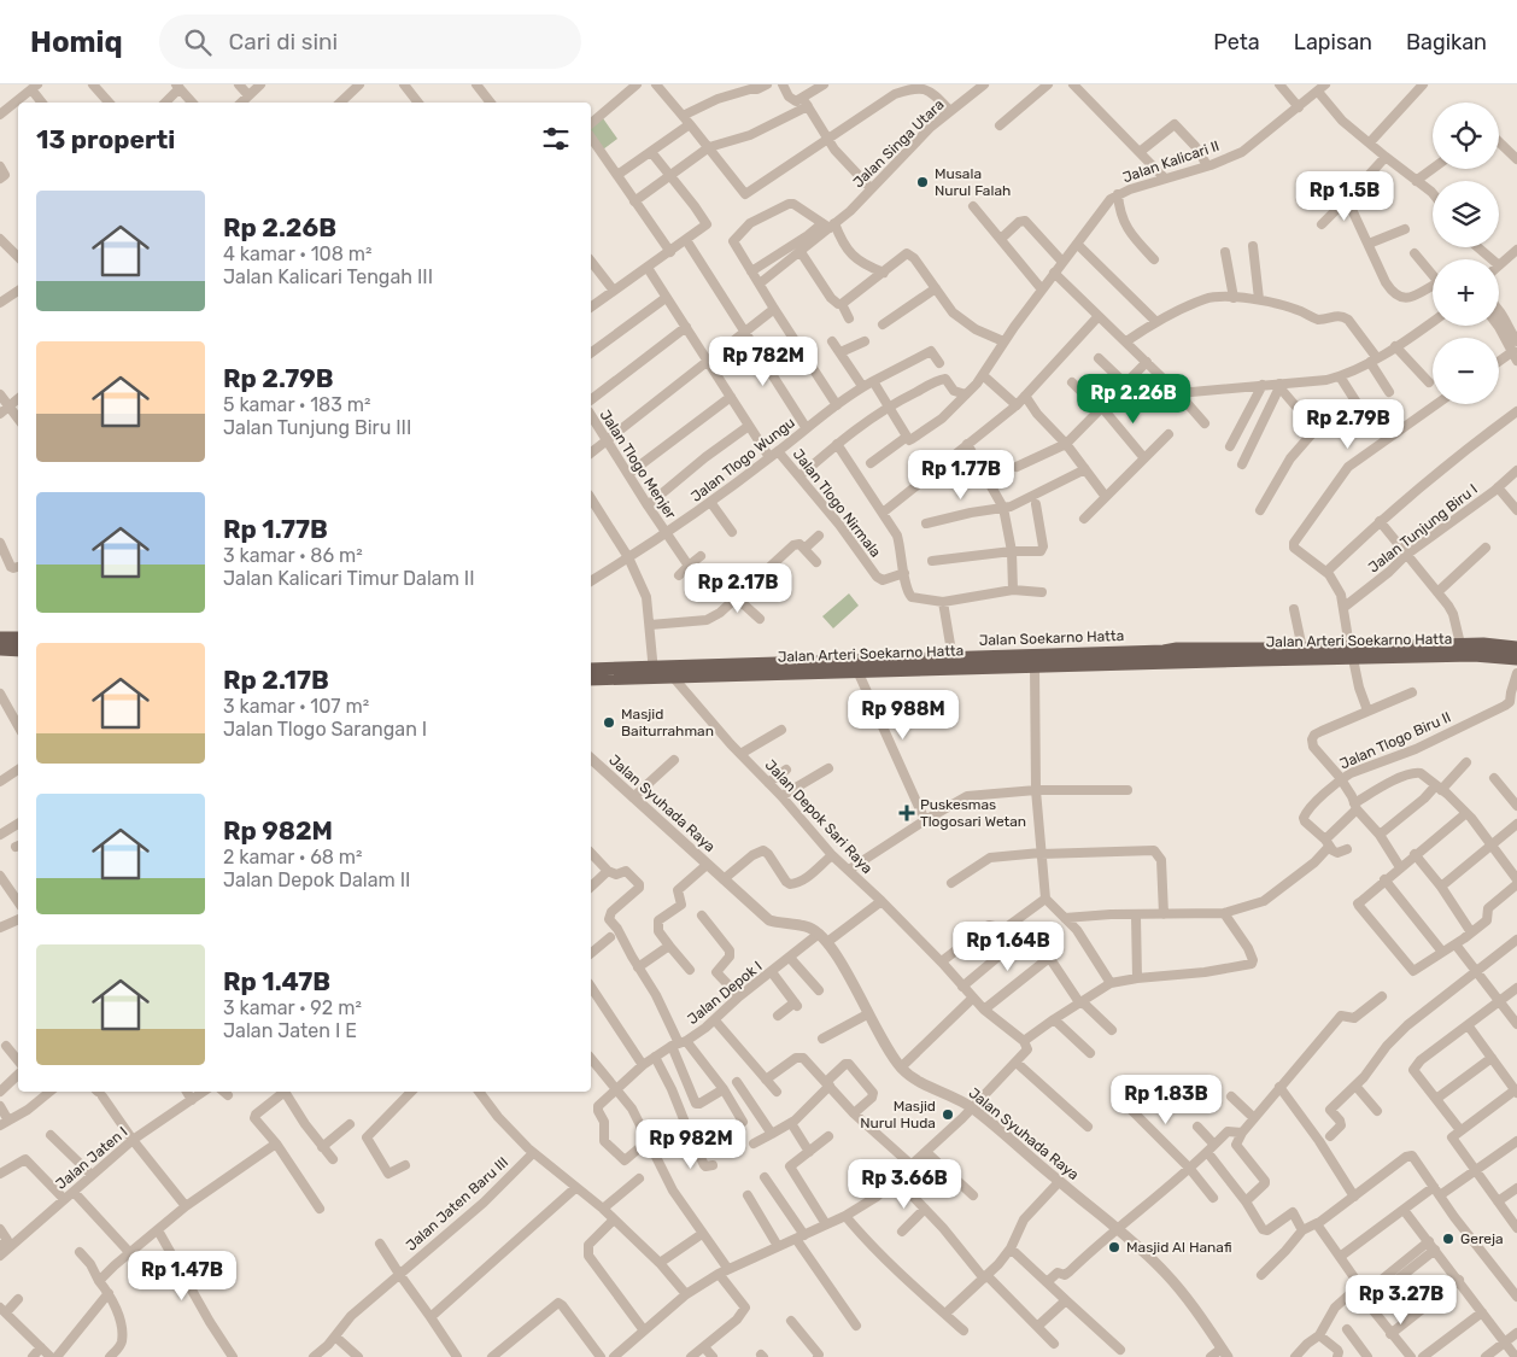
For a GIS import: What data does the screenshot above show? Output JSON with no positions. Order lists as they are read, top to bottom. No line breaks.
{"streets":{"main road":["Jalan Soekarno Hatta","Jalan Arteri Soekarno Hatta"],"street":["Jalan Singa Utara","Jalan Kalicari II","Jalan Tlogo Wungu","Jalan Tlogo Menjer","Jalan Tlogo Nirmala","Jalan Tunjung Biru I","Jalan Tlogo Biru II","Jalan Syuhada Raya","Jalan Depok Sari Raya","Jalan Depok I","Jalan Jaten I","Jalan Jaten Baru III"]},"crossings":[["Jalan Tlogo Wungu","Jalan Tlogo Menjer"],["Jalan Tlogo Wungu","Jalan Tlogo Nirmala"],["Jalan Soekarno Hatta","Jalan Arteri Soekarno Hatta"],["Jalan Soekarno Hatta","Jalan Depok Sari Raya"],["Jalan Arteri Soekarno Hatta","Jalan Depok Sari Raya"],["Jalan Syuhada Raya","Jalan Depok I"],["Jalan Depok Sari Raya","Jalan Depok I"]],"places":{"other":["Musala Nurul Falah","Masjid Baiturrahman","Masjid Nurul Huda","Gereja","Masjid Al Hanafi"],"health":["Puskesmas Tlogosari Wetan"]},"page":{"header":"Homiq","search":"Cari di sini","nav":["Peta","Lapisan","Bagikan"],"map_buttons":["+","−"],"heading":"13 properti","price":["Rp 1.5B","Rp 782M","Rp 2.26B","Rp 2.79B","Rp 1.77B","Rp 2.17B","Rp 988M","Rp 1.64B","Rp 1.83B","Rp 982M","Rp 3.66B","Rp 1.47B","Rp 3.27B"],"list":[{"name":"Rp 2.26B","note":"4 kamar · 108 m² · Jalan Kalicari Tengah III"},{"name":"Rp 2.79B","note":"5 kamar · 183 m² · Jalan Tunjung Biru III"},{"name":"Rp 1.77B","note":"3 kamar · 86 m² · Jalan Kalicari Timur Dalam II"},{"name":"Rp 2.17B","note":"3 kamar · 107 m² · Jalan Tlogo Sarangan I"},{"name":"Rp 982M","note":"2 kamar · 68 m² · Jalan Depok Dalam II"},{"name":"Rp 1.47B","note":"3 kamar · 92 m² · Jalan Jaten I E"}]}}
